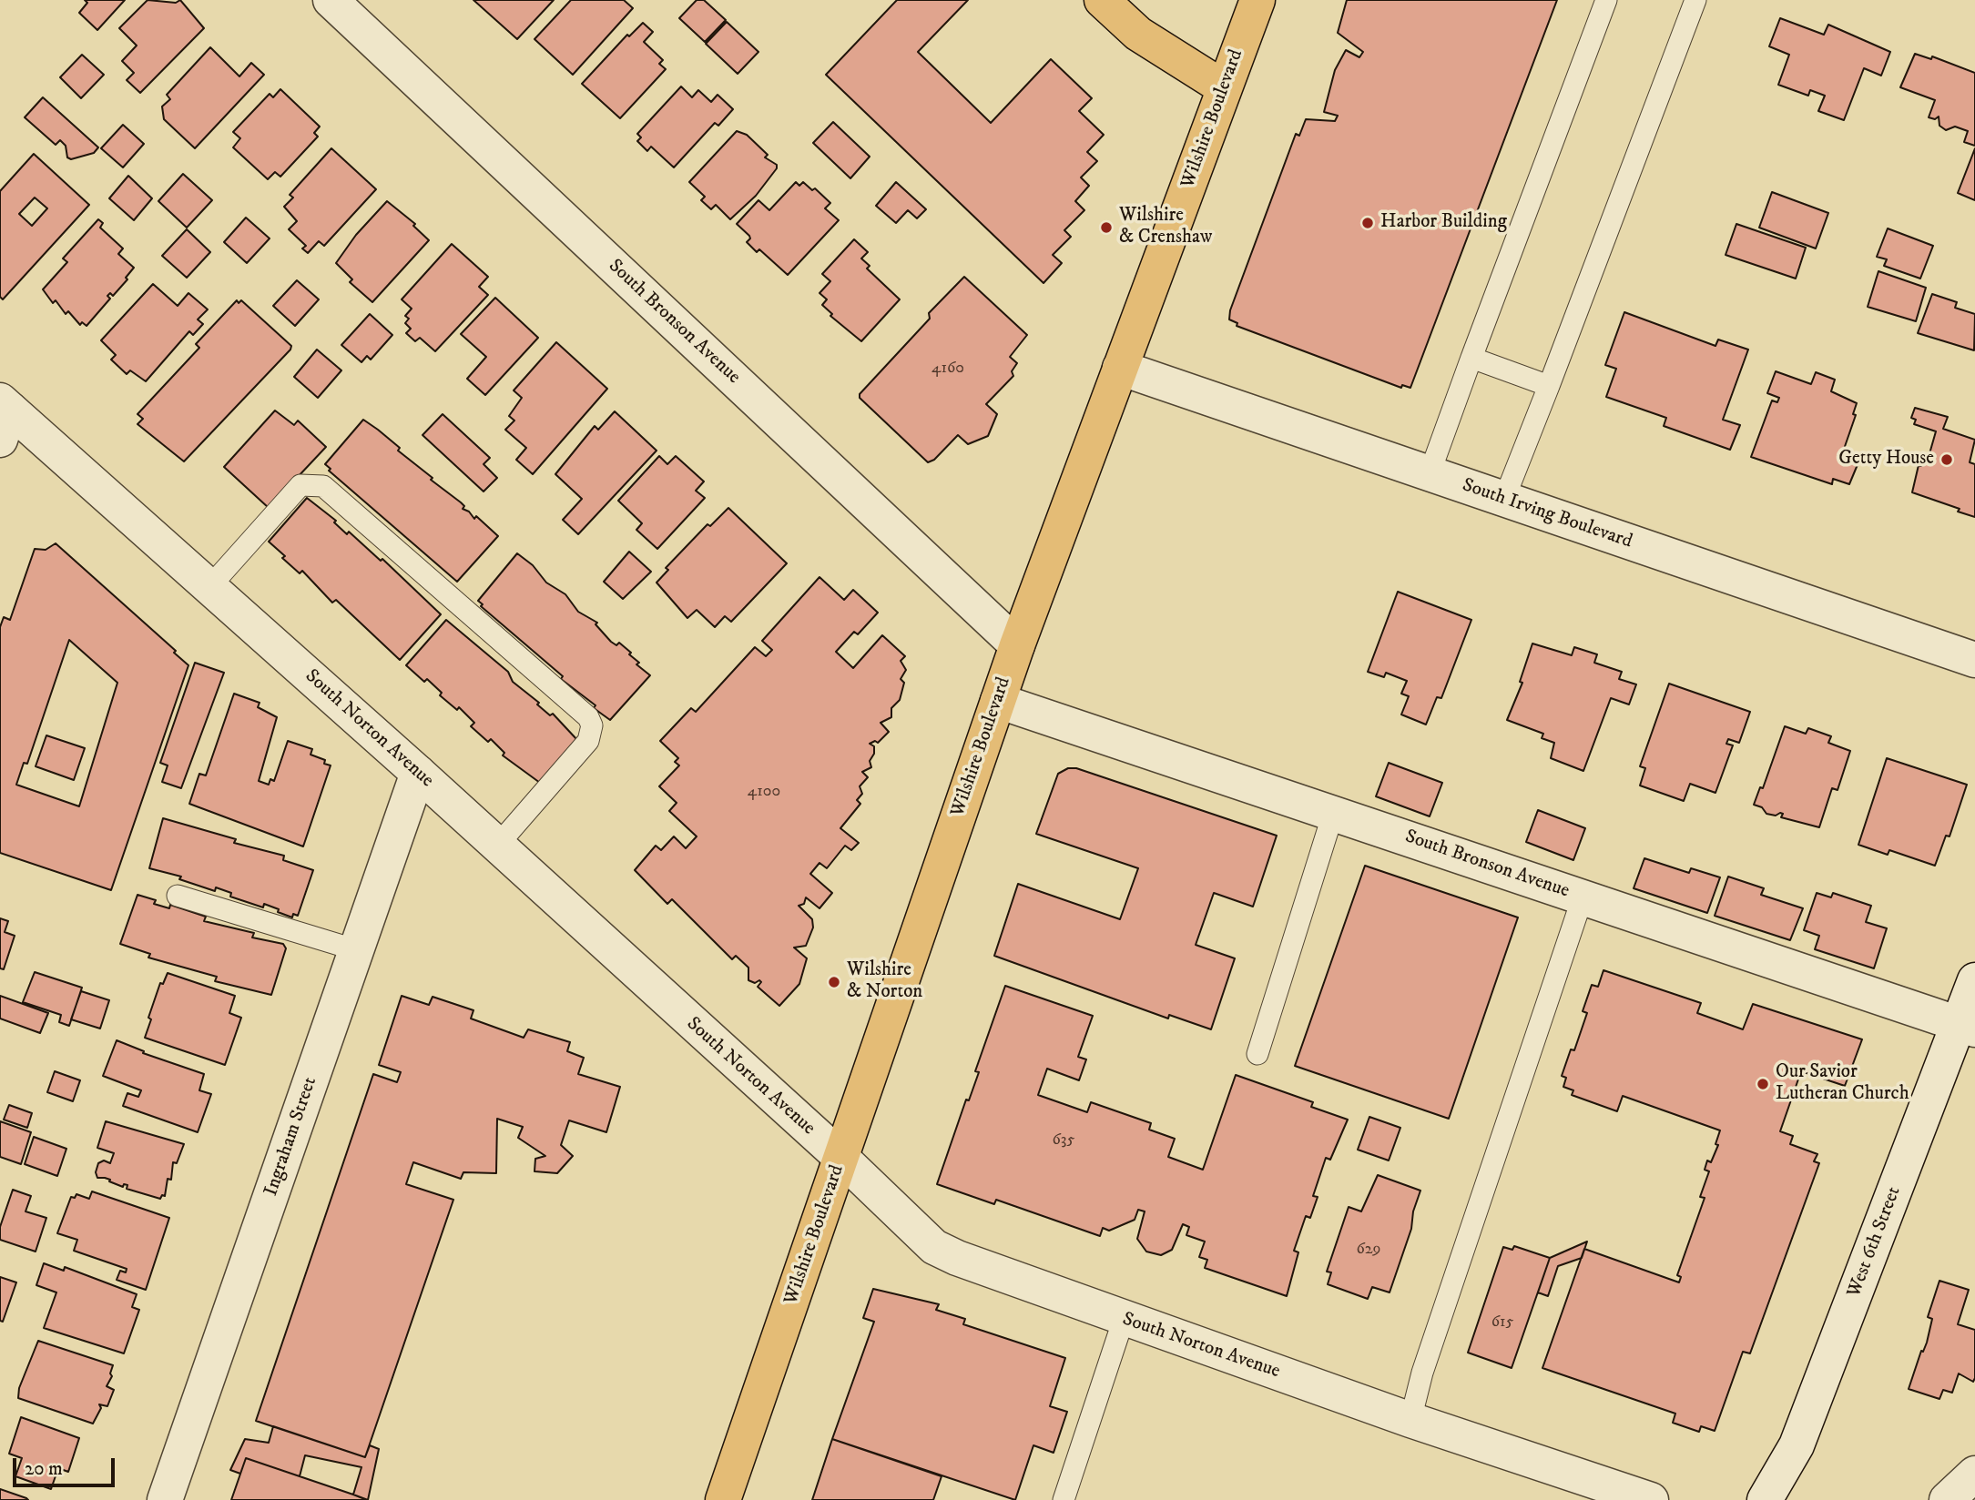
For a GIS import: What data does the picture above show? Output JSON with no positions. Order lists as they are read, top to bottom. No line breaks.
{"streets":{"main road":["Wilshire Boulevard"],"street":["South Bronson Avenue","South Irving Boulevard","South Norton Avenue","Ingraham Street","West 6th Street"]},"crossings":[["Wilshire Boulevard","South Bronson Avenue"],["Wilshire Boulevard","South Irving Boulevard"],["Wilshire Boulevard","South Norton Avenue"],["South Bronson Avenue","West 6th Street"],["South Norton Avenue","Ingraham Street"]],"places":["Harbor Building","Wilshire & Crenshaw","Getty House","Wilshire & Norton","Our Savior Lutheran Church"],"house_numbers":["4160","4100","635","629","615"],"scale_bar":"20 m"}
